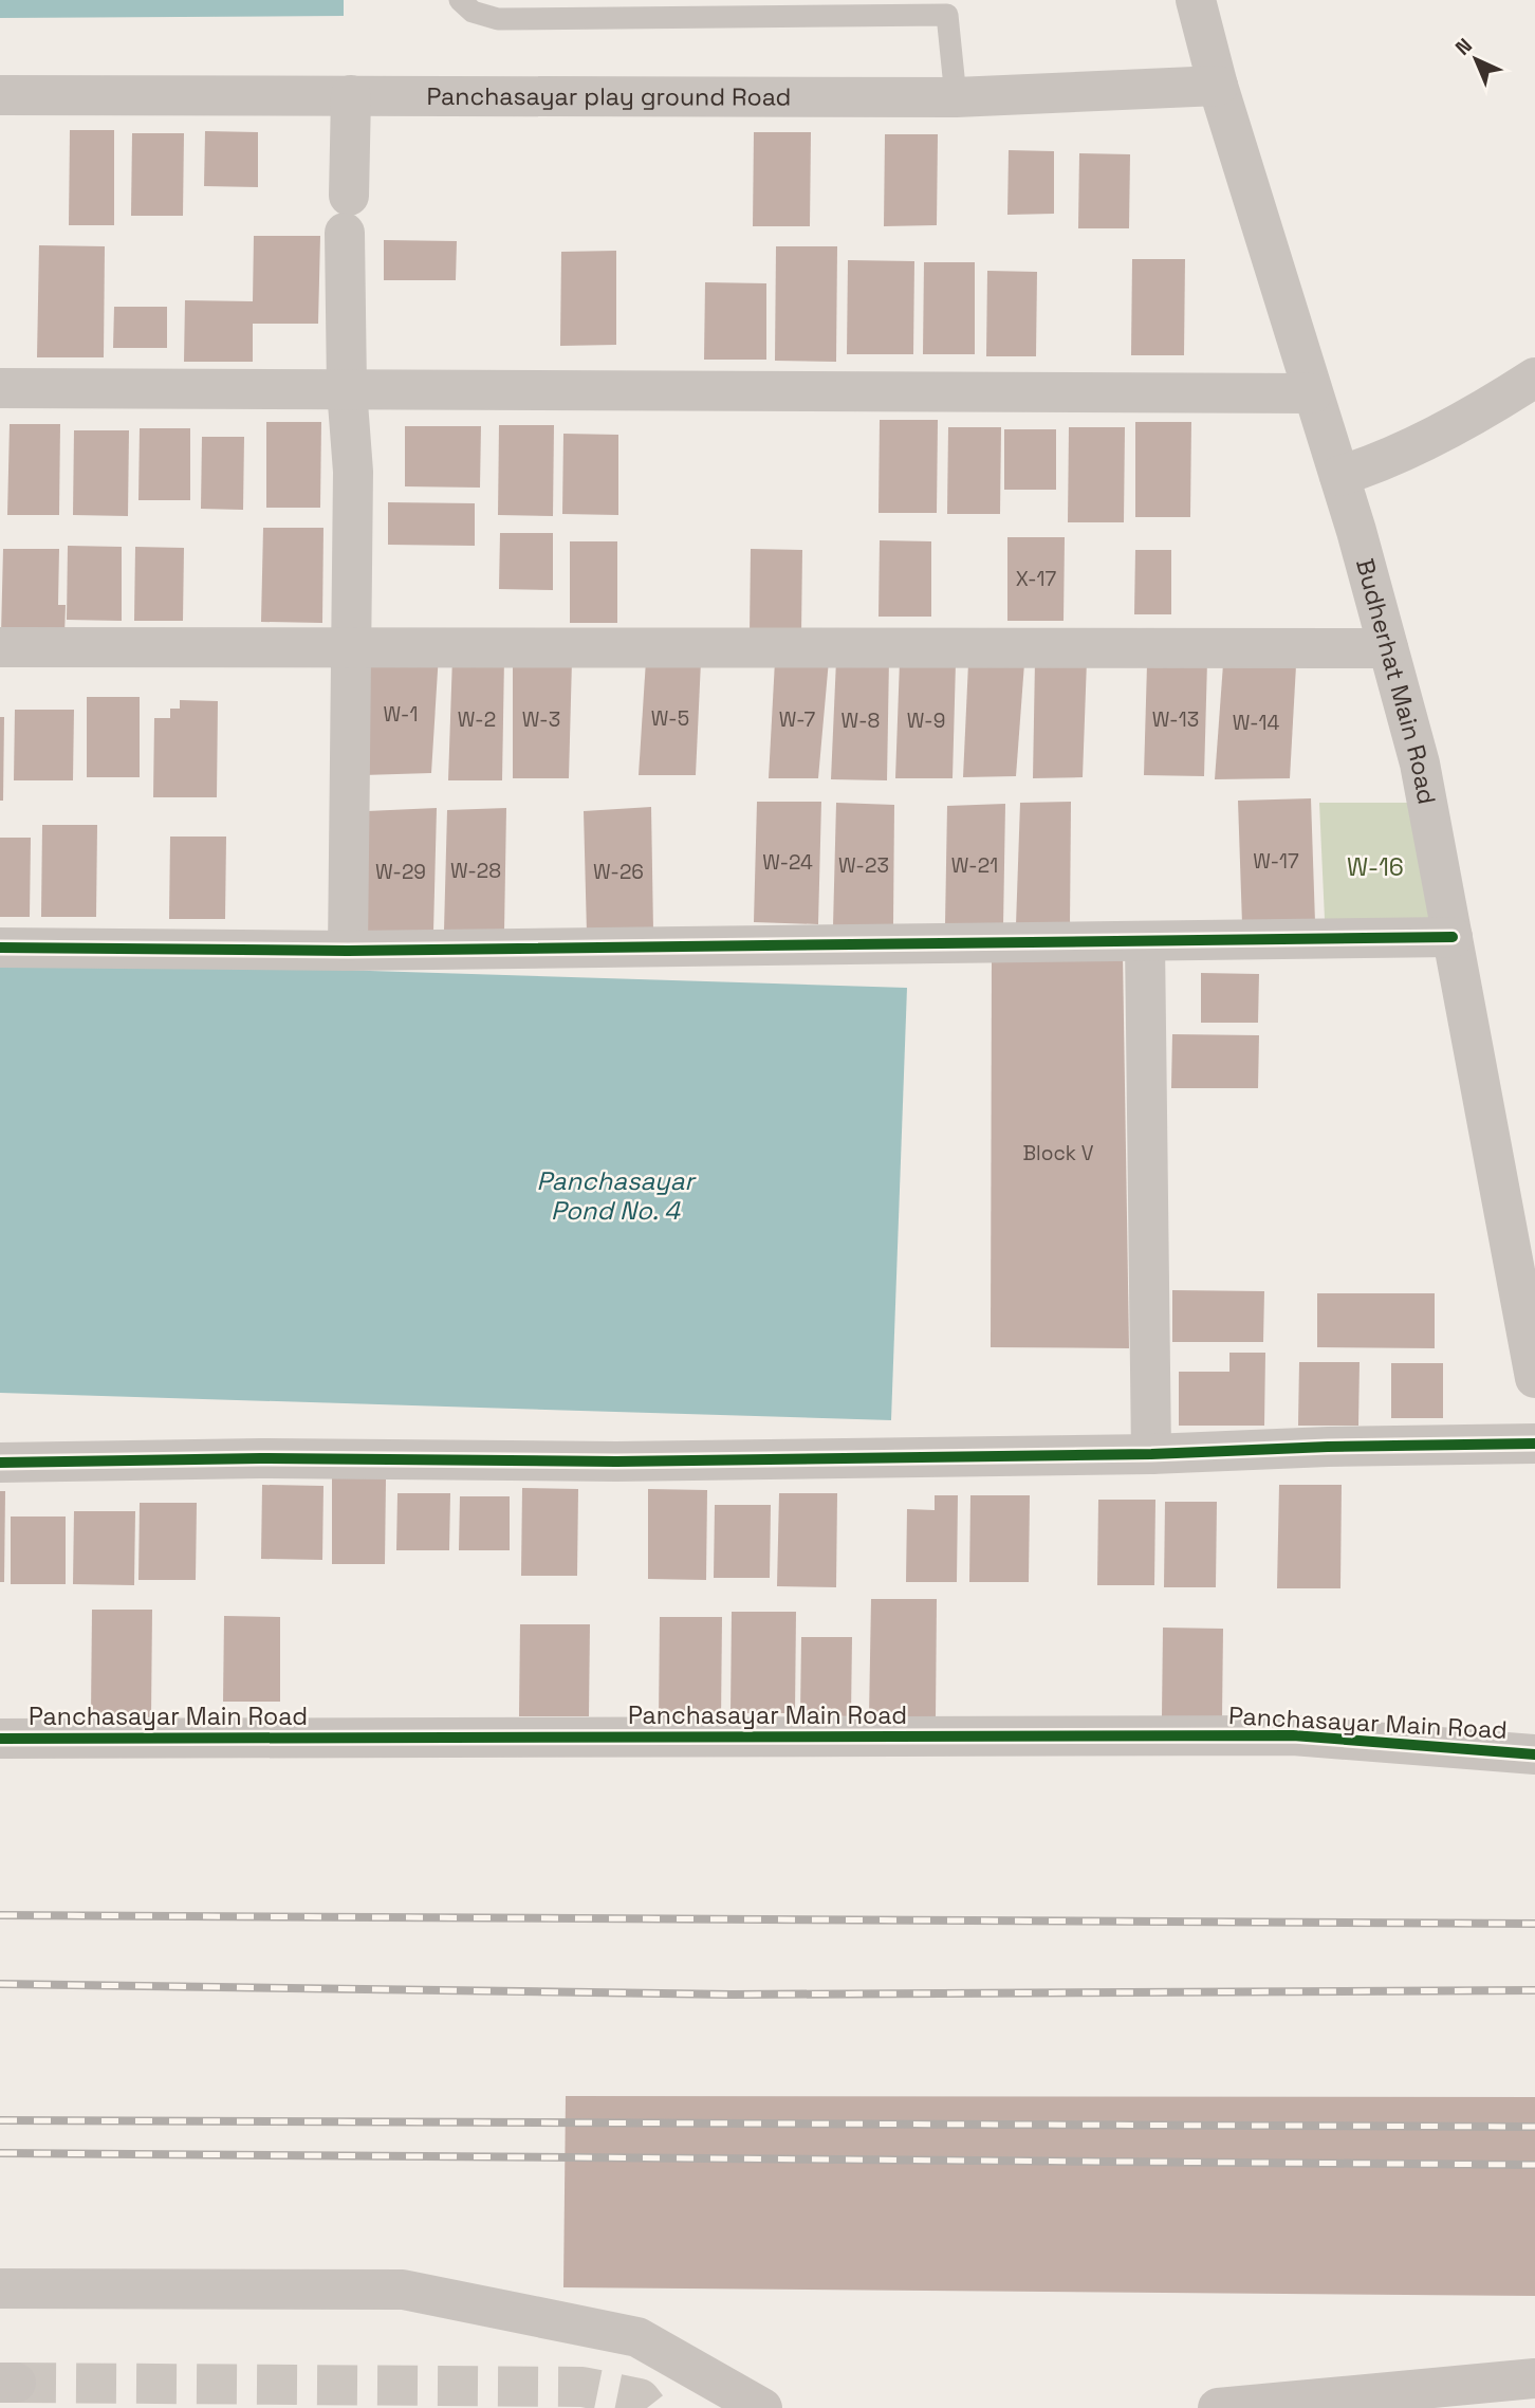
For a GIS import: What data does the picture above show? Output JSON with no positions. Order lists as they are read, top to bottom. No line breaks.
{"streets":{"street":["Panchasayar play ground Road","Budherhat Main Road","Panchasayar Main Road"]},"crossings":[["Panchasayar play ground Road","Budherhat Main Road"]],"water":["Panchasayar Pond No. 4"],"parks":["W-16"],"house_numbers":["X-17","W-1","W-5","W-2","W-3","W-7","W-13","W-8","W-9","W-14","W-17","W-24","W-23","W-21","W-28","W-29","W-26","Block V"],"north":"top left"}
